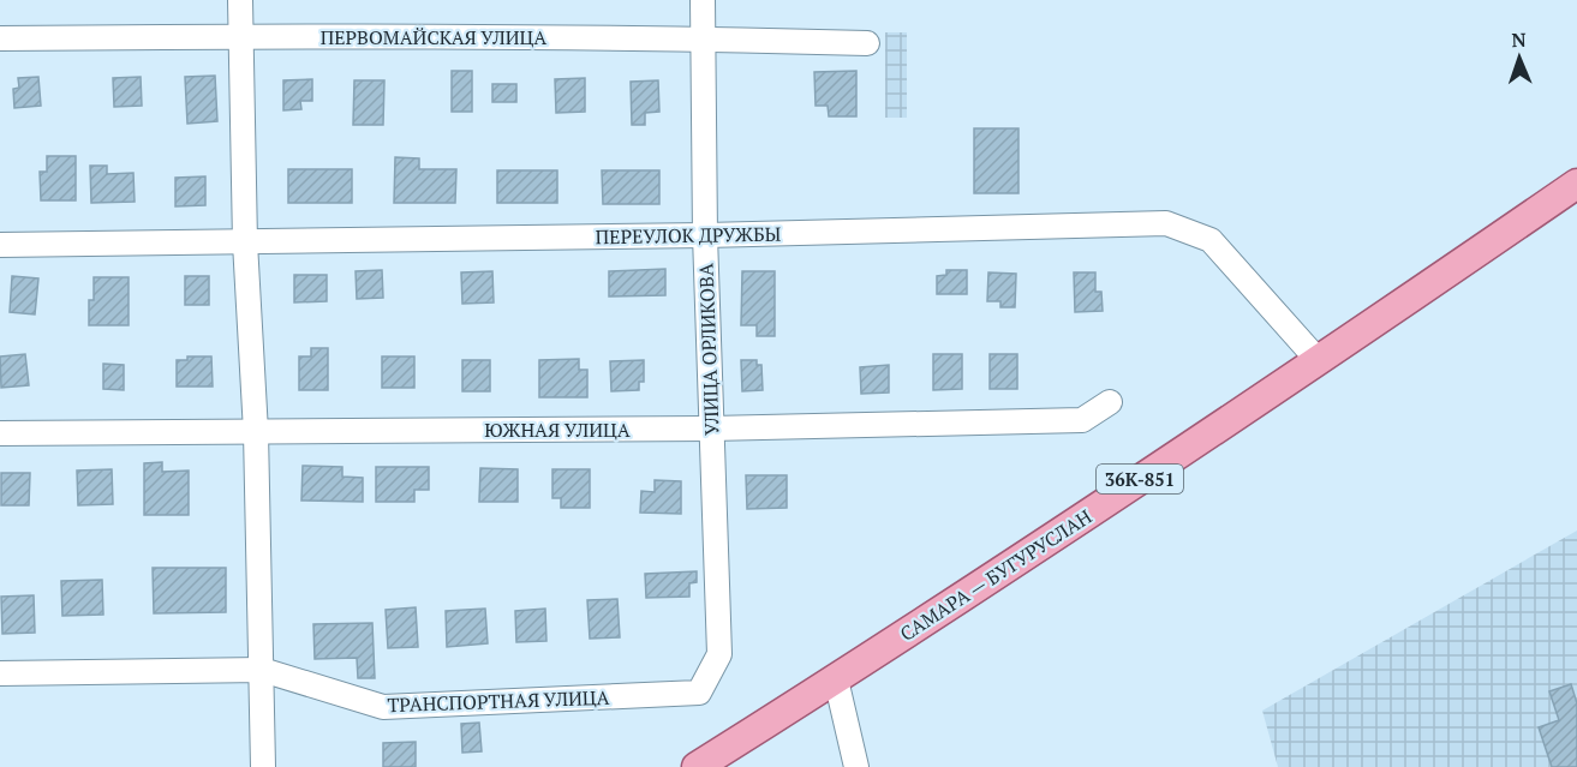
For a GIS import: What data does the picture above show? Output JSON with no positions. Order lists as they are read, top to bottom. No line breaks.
{"streets":{"main road":["36К-851","САМАРА — БУГУРУСЛАН"],"street":["ПЕРВОМАЙСКАЯ УЛИЦА","ПЕРЕУЛОК ДРУЖБЫ","УЛИЦА ОРЛИКОВА","ЮЖНАЯ УЛИЦА","ТРАНСПОРТНАЯ УЛИЦА"]},"crossings":[["ПЕРВОМАЙСКАЯ УЛИЦА","УЛИЦА ОРЛИКОВА"],["ПЕРЕУЛОК ДРУЖБЫ","УЛИЦА ОРЛИКОВА"],["ПЕРЕУЛОК ДРУЖБЫ","САМАРА — БУГУРУСЛАН"],["УЛИЦА ОРЛИКОВА","ЮЖНАЯ УЛИЦА"],["УЛИЦА ОРЛИКОВА","ТРАНСПОРТНАЯ УЛИЦА"]],"north":"top"}
